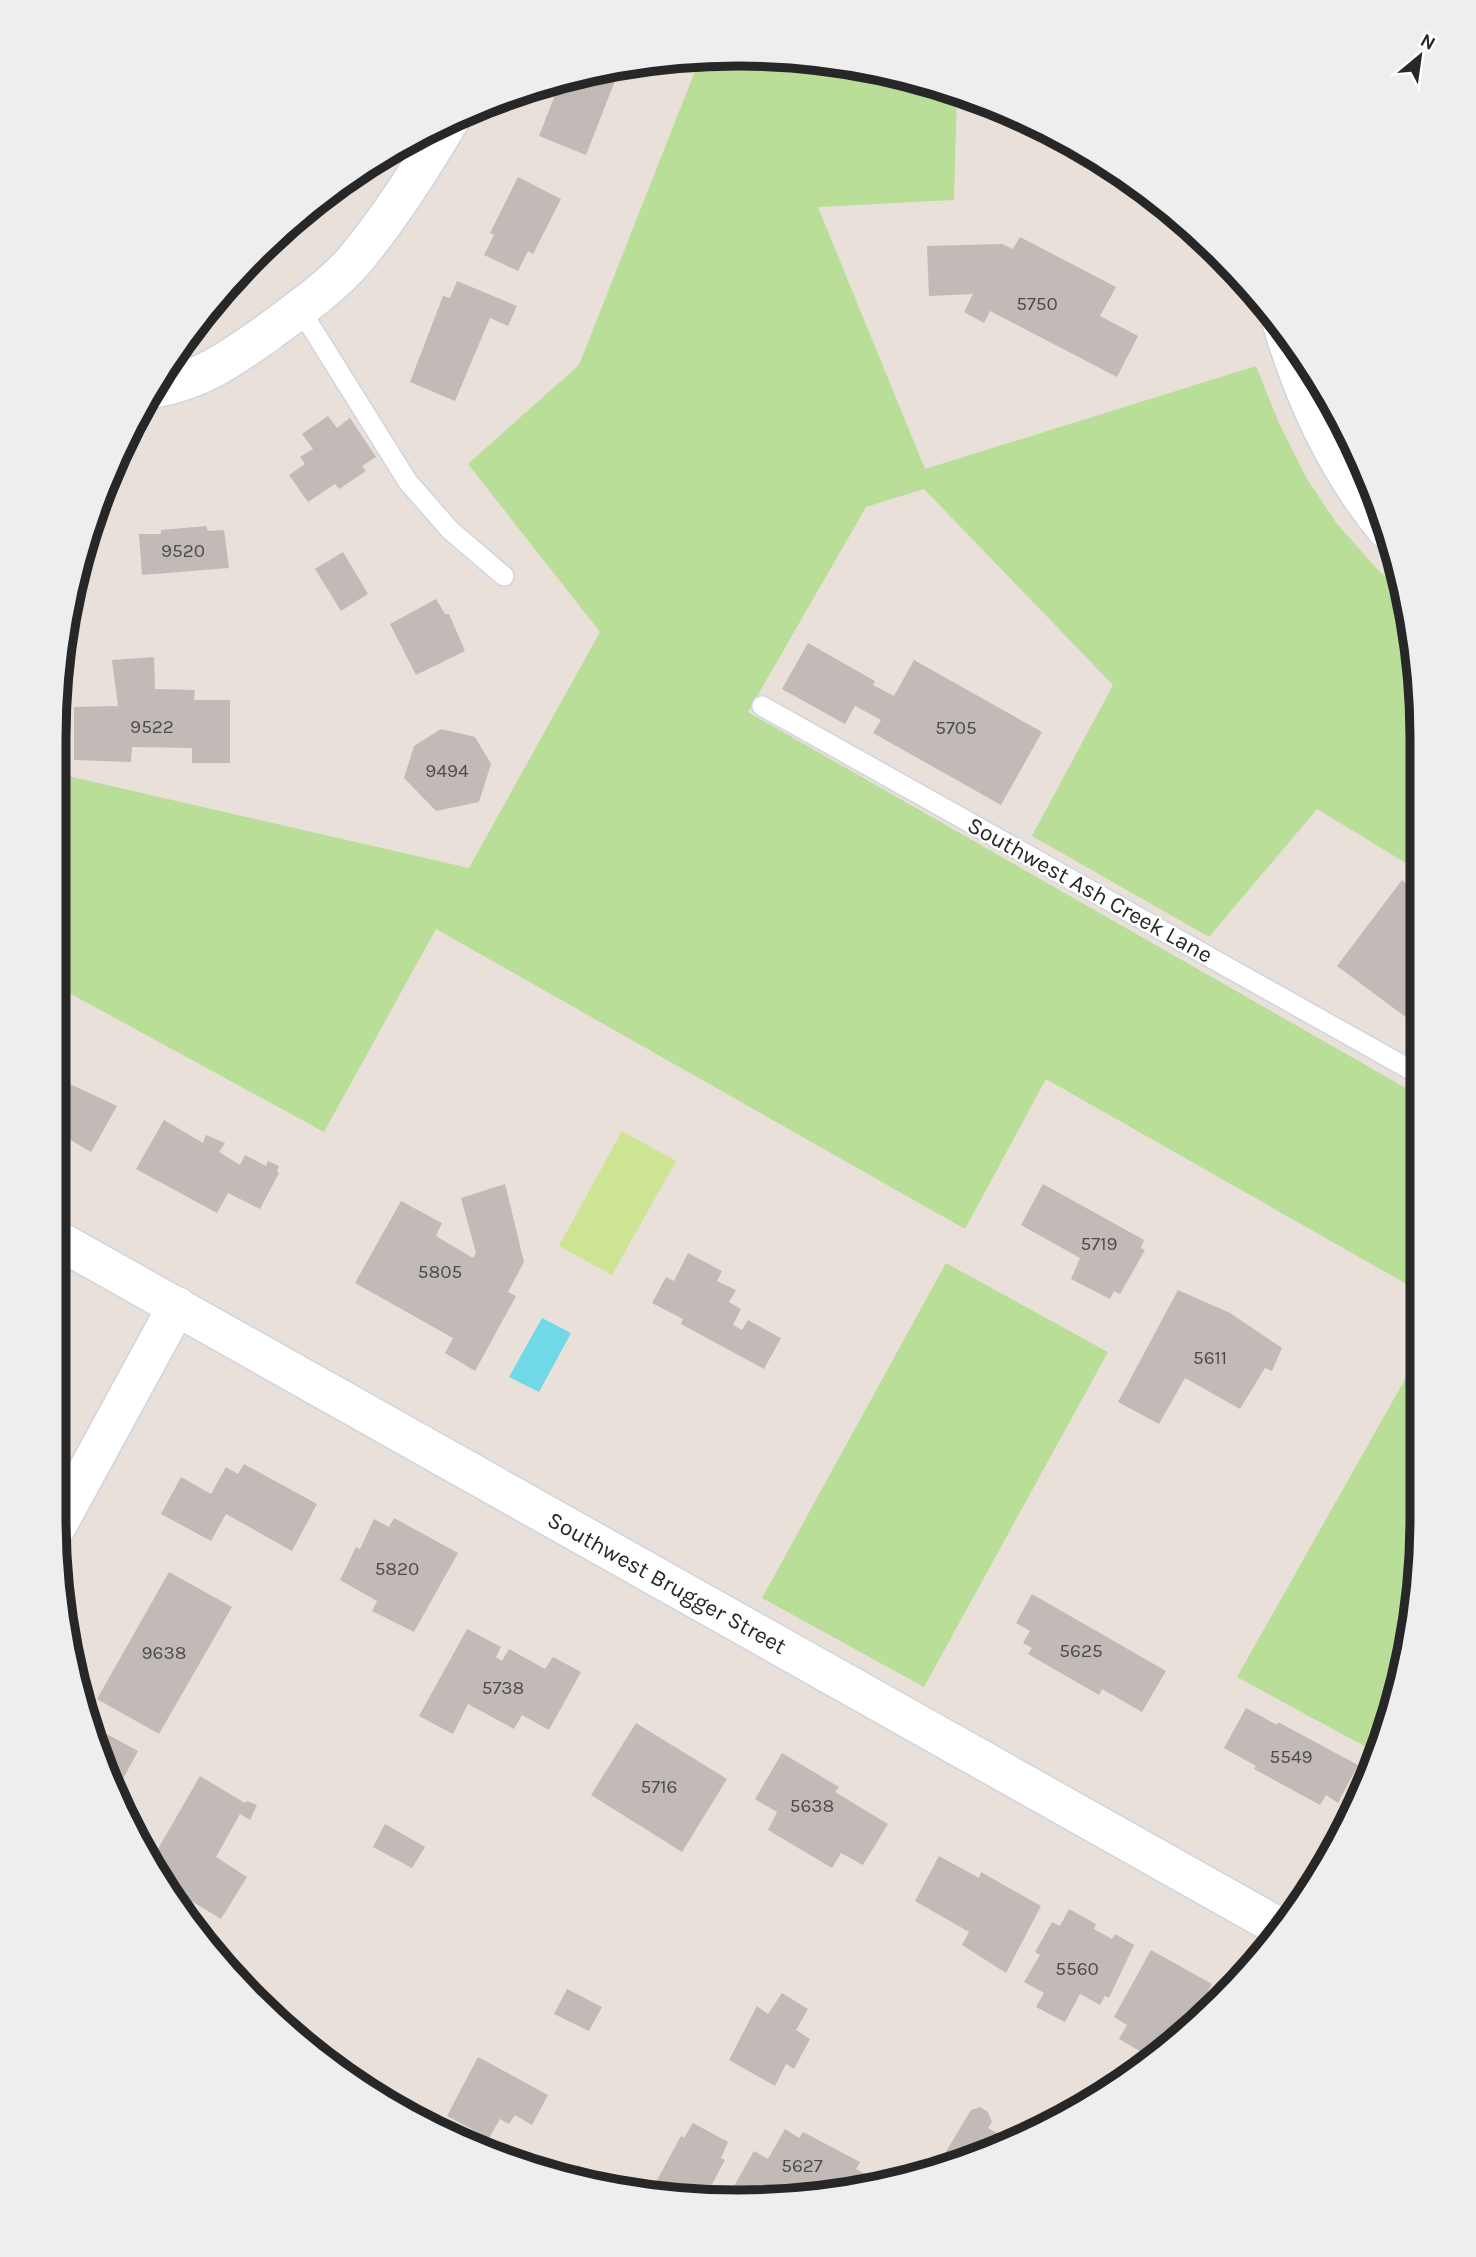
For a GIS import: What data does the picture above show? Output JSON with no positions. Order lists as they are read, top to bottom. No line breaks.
{"streets":{"street":["Southwest Brugger Street"],"lane":["Southwest Ash Creek Lane"]},"house_numbers":["5750","9520","9522","5705","9494","5719","5805","5611","5820","5625","9638","5738","5549","5716","5638","5560","5627"],"north":"top right"}
